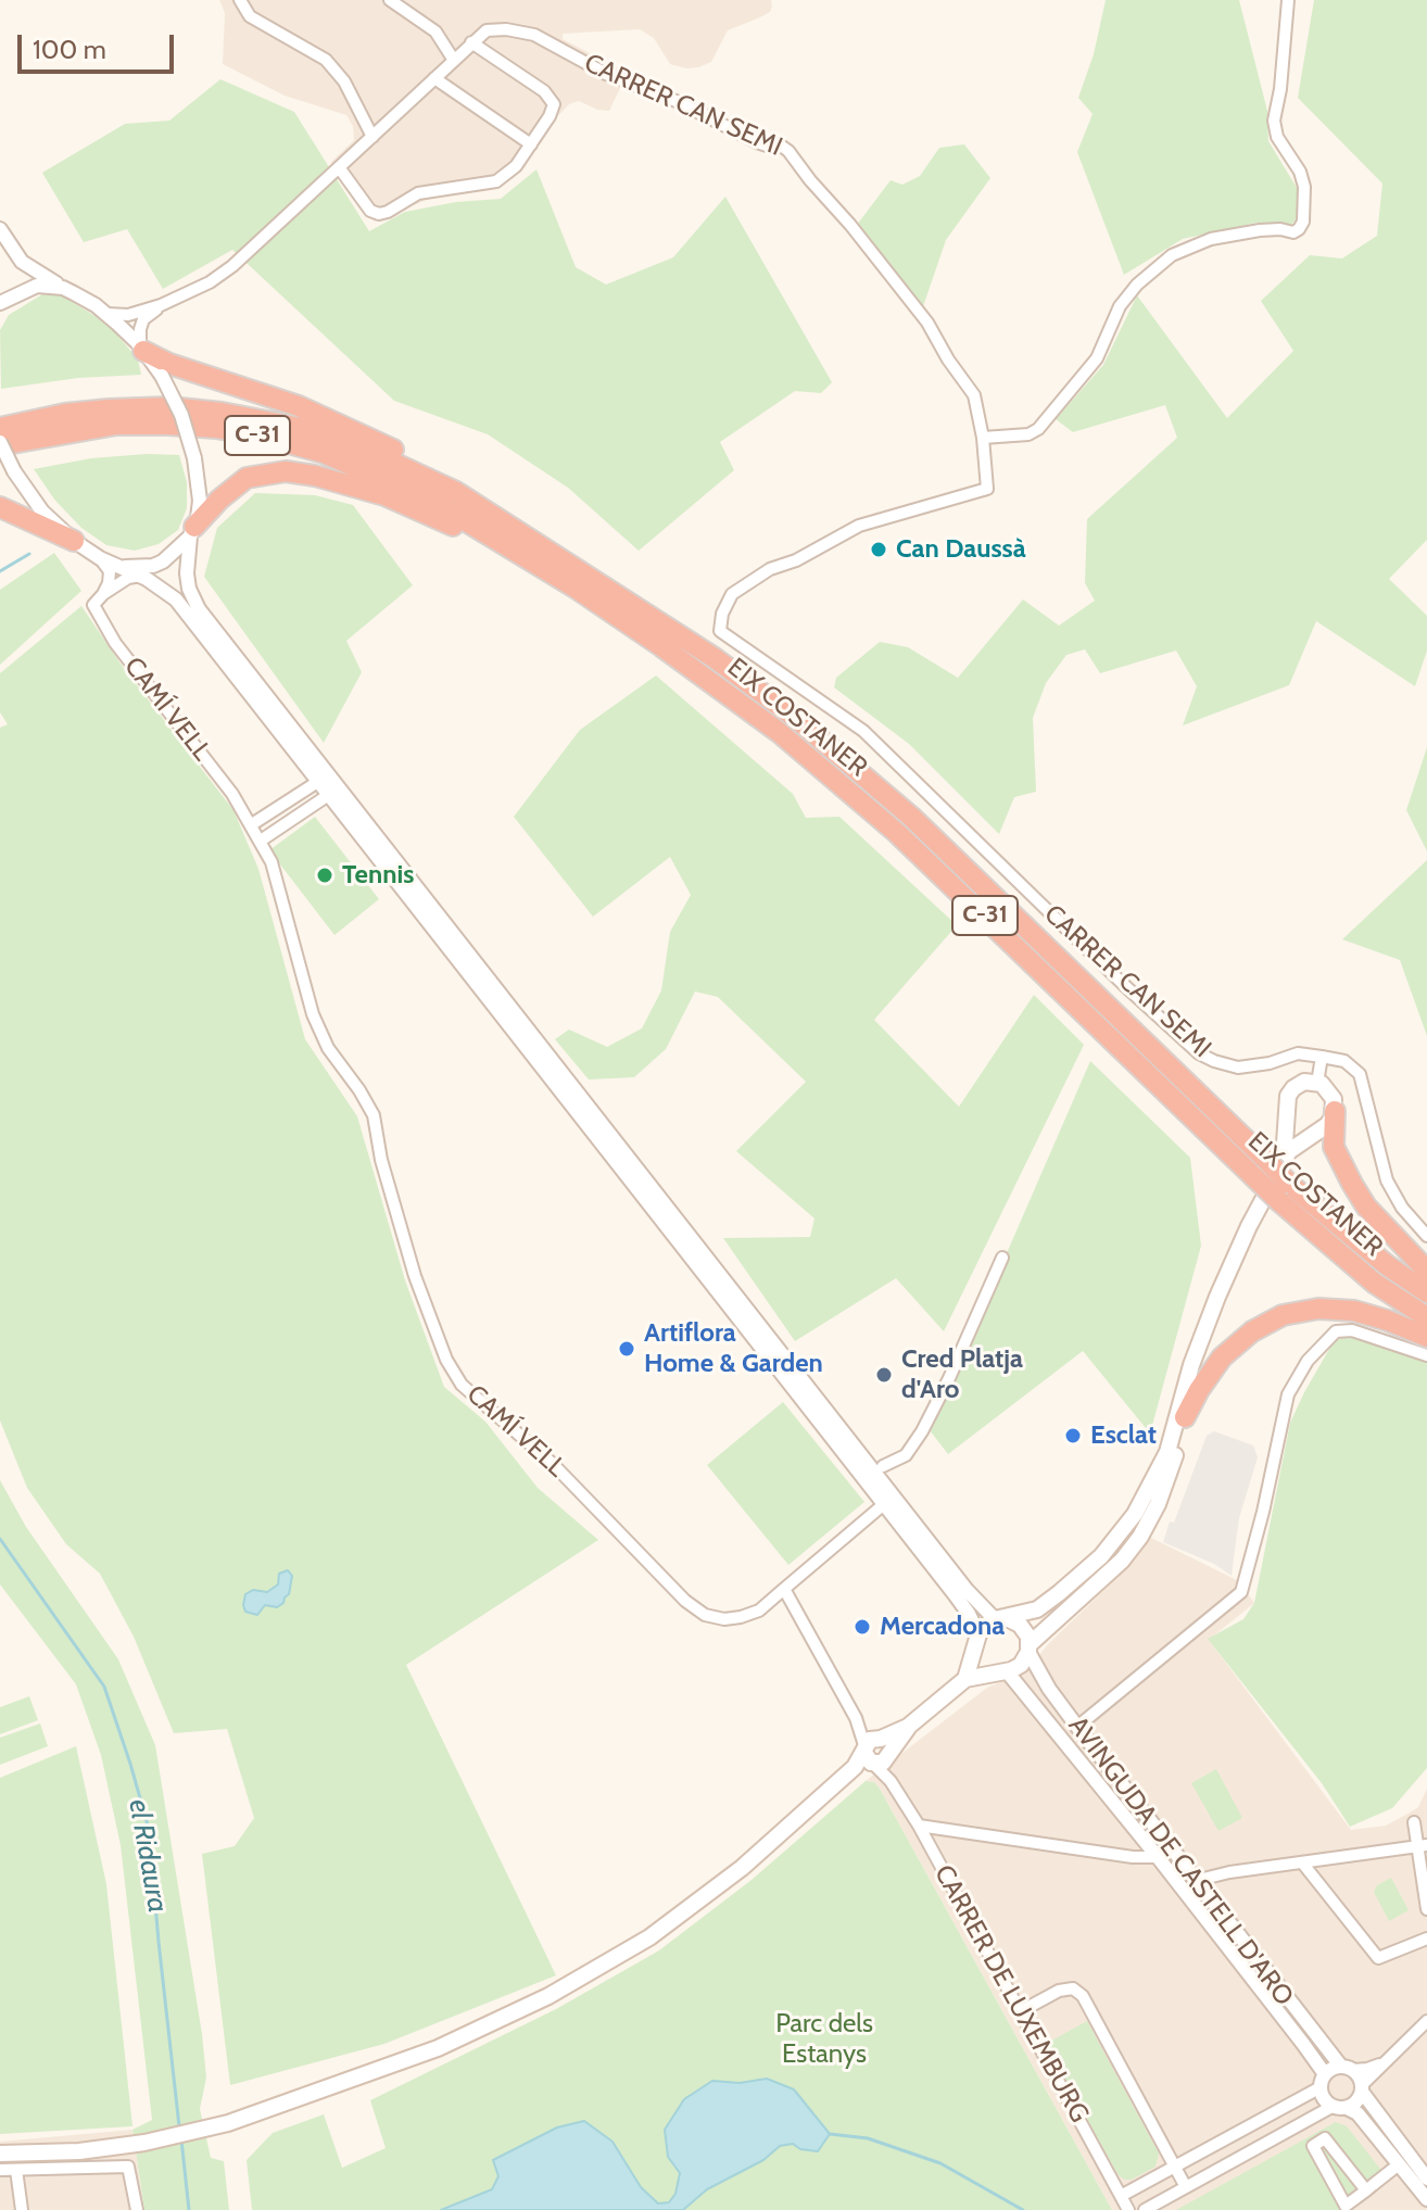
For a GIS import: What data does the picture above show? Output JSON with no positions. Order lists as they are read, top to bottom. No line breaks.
{"streets":{"highway":["C-31","EIX COSTANER"],"street":["CARRER CAN SEMI","CAMÍ VELL","AVINGUDA DE CASTELL D'ARO","CARRER DE LUXEMBURG"]},"crossings":[["C-31","EIX COSTANER"]],"water":["el Ridaura"],"parks":["Parc dels Estanys"],"places":["Can Daussà","Tennis","Artiflora Home & Garden","Cred Platja d'Aro","Esclat","Mercadona"],"scale_bar":"100 m"}
